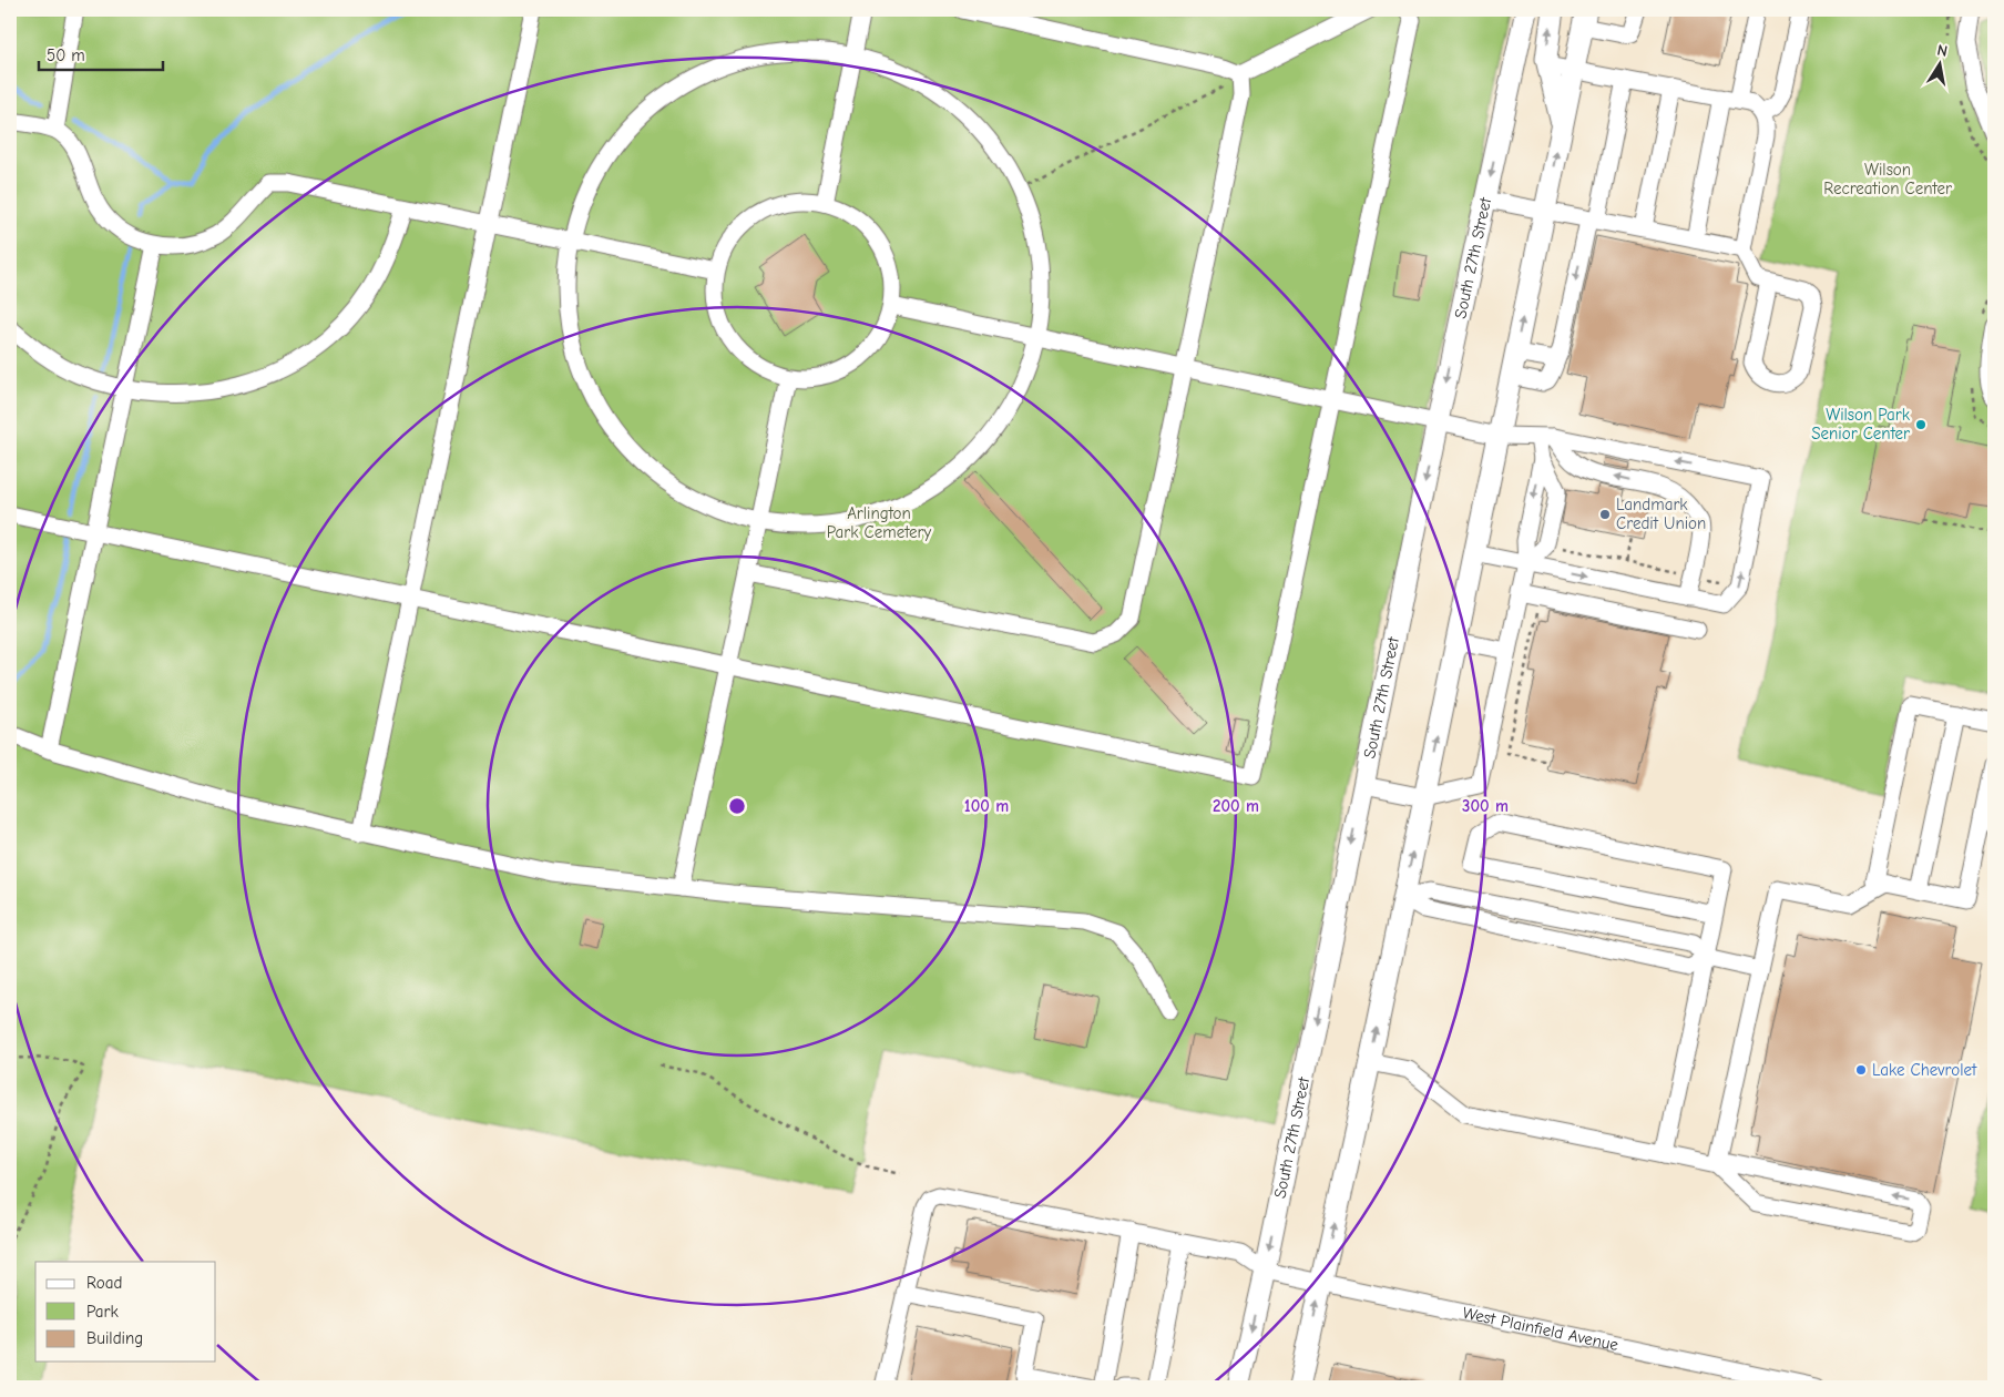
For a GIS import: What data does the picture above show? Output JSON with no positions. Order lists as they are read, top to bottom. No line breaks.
{"streets":{"main road":["South 27th Street"],"street":["West Plainfield Avenue"]},"crossings":[["South 27th Street","West Plainfield Avenue"]],"parks":["Wilson Recreation Center","Arlington Park Cemetery"],"places":["Wilson Park Senior Center","Landmark Credit Union","Lake Chevrolet"],"legend":["Road","Park","Building"],"scale_bar":"50 m","north":"top","rings":["100 m","200 m","300 m"]}
